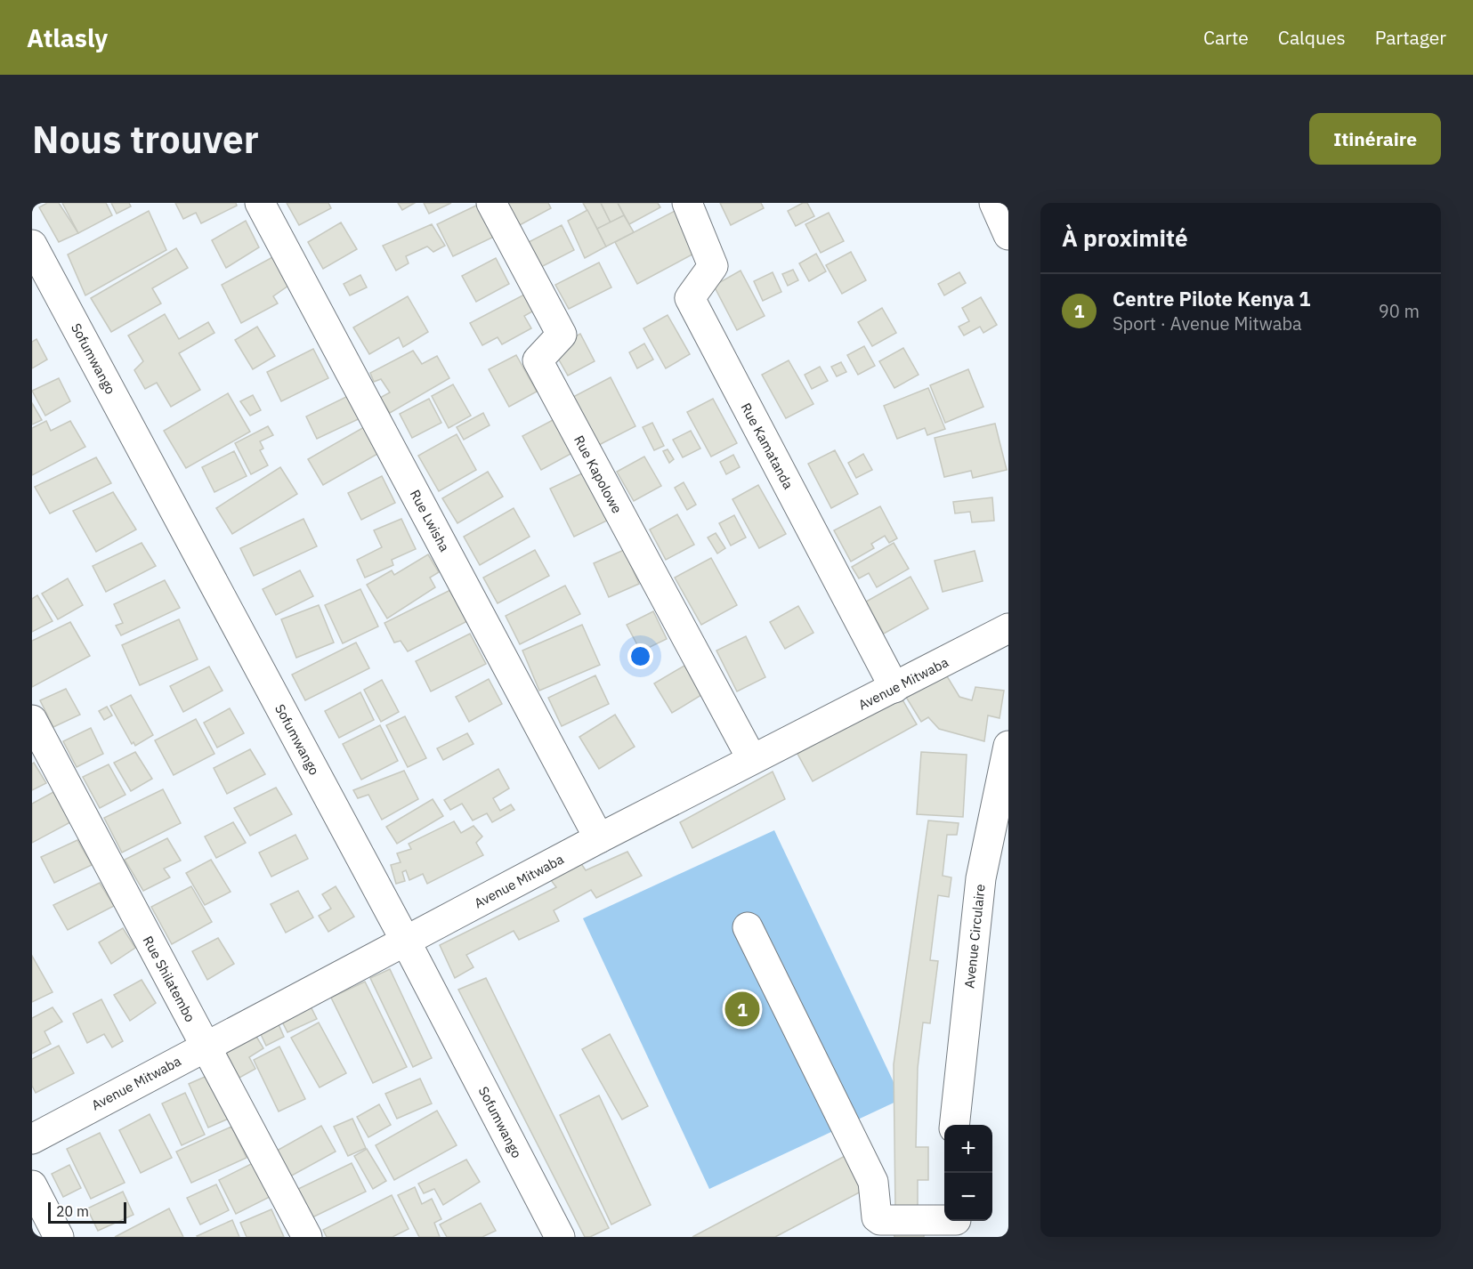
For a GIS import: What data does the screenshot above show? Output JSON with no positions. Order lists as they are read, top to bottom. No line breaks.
{"streets":{"street":["Sofumwango","Rue Kamatanda","Rue Kapolowe","Rue Lwisha","Avenue Mitwaba","Avenue Circulaire","Rue Shilatembo"]},"crossings":[["Sofumwango","Avenue Mitwaba"],["Rue Kamatanda","Avenue Mitwaba"],["Rue Lwisha","Avenue Mitwaba"],["Avenue Mitwaba","Rue Shilatembo"]],"scale_bar":"20 m","page":{"header":"Atlasly","nav":["Carte","Calques","Partager"],"buttons":"Itinéraire","title":"Nous trouver","heading":"À proximité","list":[{"mark":"1","name":"Centre Pilote Kenya 1","note":"Sport · Avenue Mitwaba","value":"90 m"}],"pins":"1","map_buttons":["+","−"],"scale":"20 m"}}
